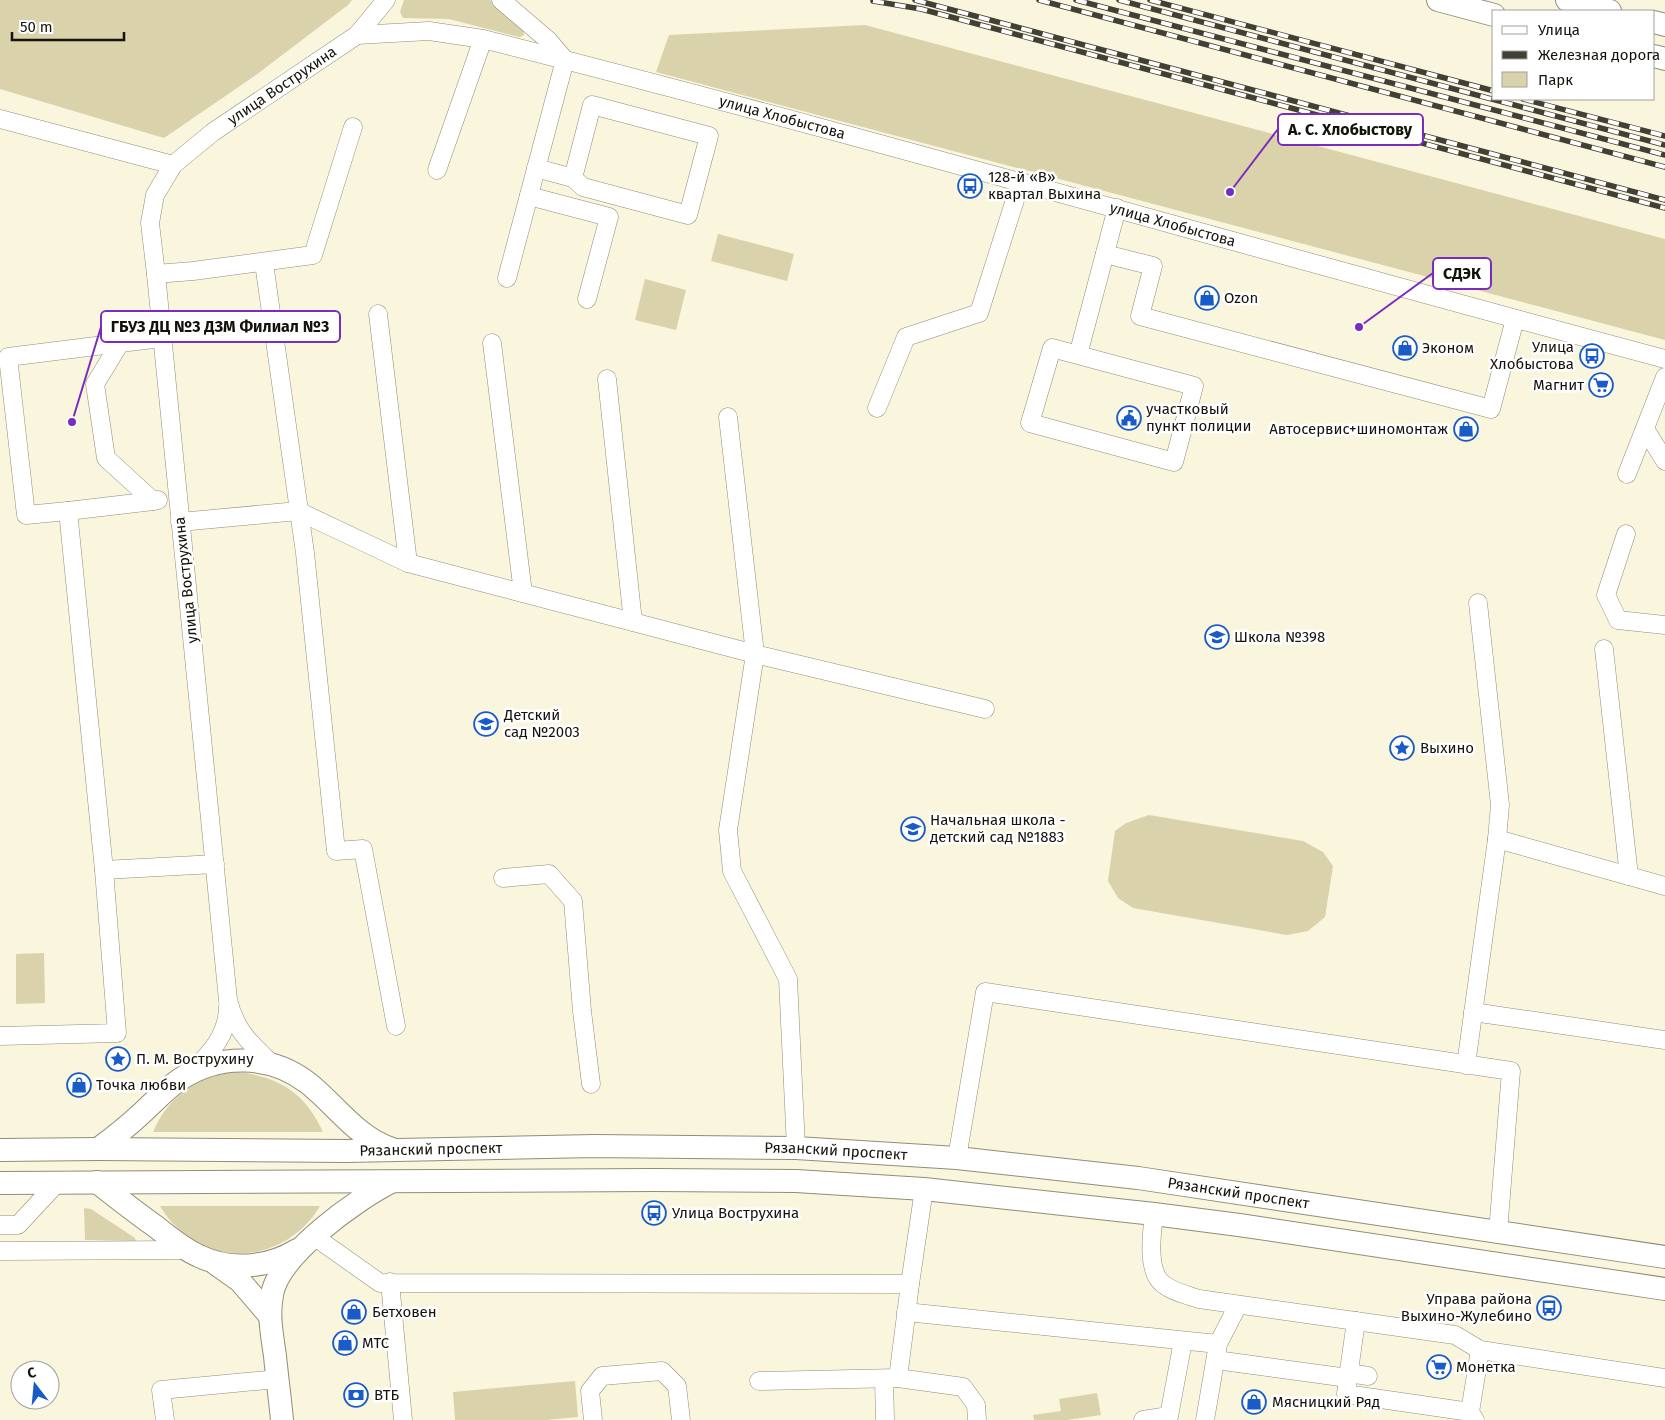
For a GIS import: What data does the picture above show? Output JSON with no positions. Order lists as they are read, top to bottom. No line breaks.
{"streets":{"main road":["Рязанский проспект"],"street":["улица Вострухина","улица Хлобыстова"]},"crossings":[["улица Вострухина","улица Хлобыстова"]],"places":{"bus stop":["128-й «В» квартал Выхина","Улица Хлобыстова","Улица Вострухина","Управа района Выхино-Жулебино"],"other":["А. С. Хлобыстову","СДЭК","ГБУЗ ДЦ №3 ДЗМ Филиал №3"],"shop":["Ozon","Эконом","Автосервис+шиномонтаж","Точка любви","Бетховен","МТС","Мясницкий Ряд"],"supermarket":["Магнит","Монетка"],"public building":["участковый пункт полиции"],"school or university":["Школа №398","Детский сад №2003","Начальная школа - детский сад №1883"],"place":["Выхино","П. М. Вострухину"],"bank":["ВТБ"]},"legend":["Улица","Железная дорога","Парк"],"scale_bar":"50 m","north":"top"}
